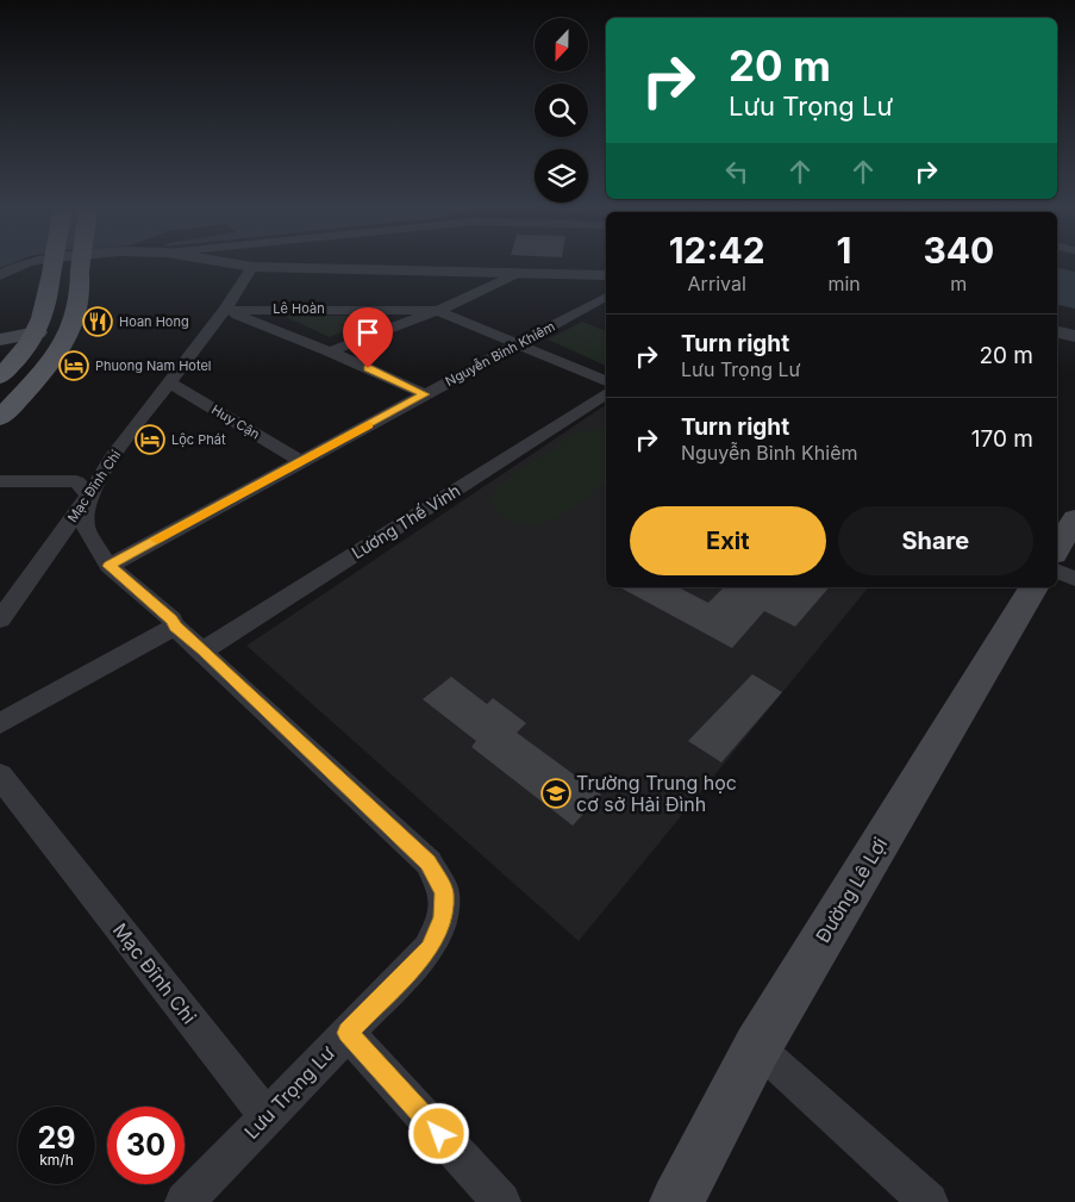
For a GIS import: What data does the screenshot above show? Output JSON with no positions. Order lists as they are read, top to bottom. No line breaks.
{"streets":{"main road":["Đường Lê Lợi"],"street":["Lê Hoàn","Nguyễn Bỉnh Khiêm","Huy Cận","Mạc Đĩnh Chi","Lương Thế Vinh","Lưu Trọng Lư"]},"crossings":[["Lê Hoàn","Nguyễn Bỉnh Khiêm"],["Lê Hoàn","Mạc Đĩnh Chi"],["Nguyễn Bỉnh Khiêm","Huy Cận"],["Nguyễn Bỉnh Khiêm","Lưu Trọng Lư"],["Huy Cận","Mạc Đĩnh Chi"],["Mạc Đĩnh Chi","Lưu Trọng Lư"],["Lương Thế Vinh","Lưu Trọng Lư"]],"places":{"restaurant":["Hoan Hong"],"hotel":["Phuong Nam Hotel","Lộc Phát"],"school or university":["Trường Trung học cơ sở Hải Đình"]},"north":"bottom","page":{"turn":["20 m","Lưu Trọng Lư"],"eta":["12:42","Arrival","1","min","340","m"],"list":[{"name":"Turn right","note":"Lưu Trọng Lư","value":"20 m"},{"name":"Turn right","note":"Nguyễn Bỉnh Khiêm","value":"170 m"}],"buttons":["Exit","Share"],"speed":"29 km/h","limit":"30"}}
